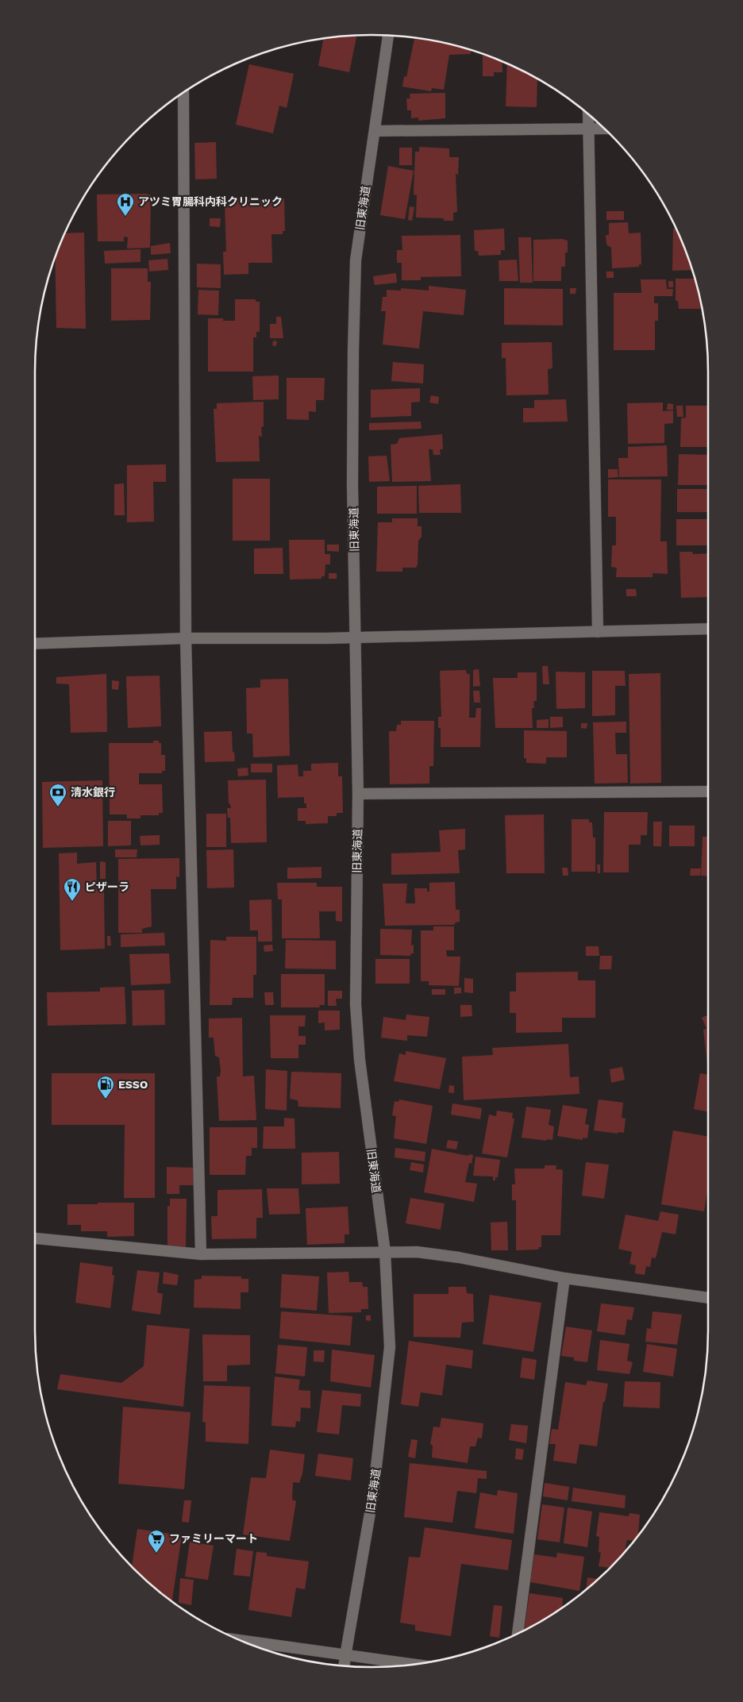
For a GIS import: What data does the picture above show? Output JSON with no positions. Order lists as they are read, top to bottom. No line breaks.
{"streets":{"street":["旧東海道"]},"places":{"hospital":["アツミ胃腸科内科クリニック"],"bank":["清水銀行"],"restaurant":["ピザーラ"],"fuel station":["ESSO"],"supermarket":["ファミリーマート"]}}
